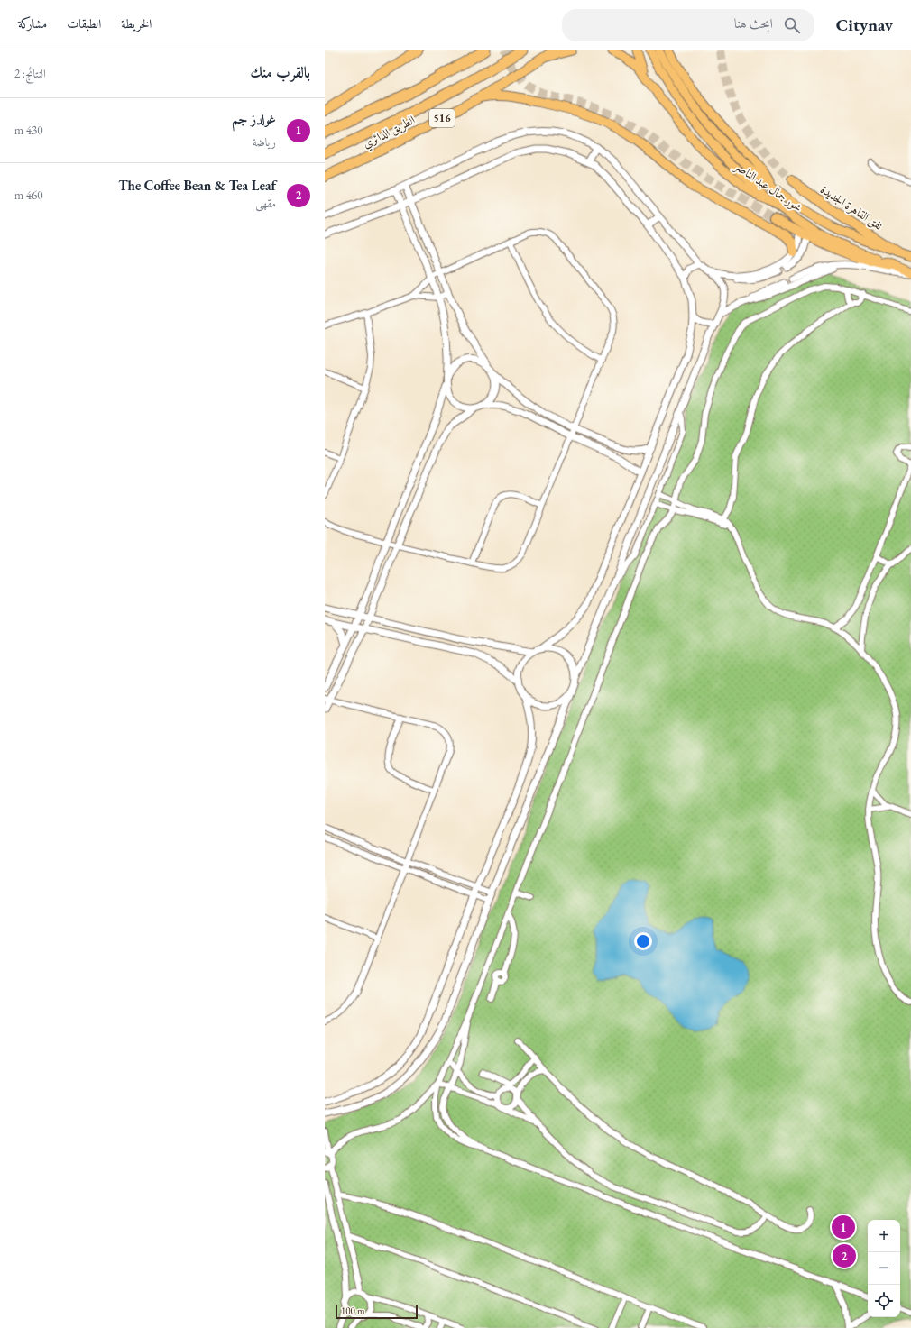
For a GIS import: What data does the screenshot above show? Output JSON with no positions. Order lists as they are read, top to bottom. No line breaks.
{"streets":{"highway":["516","الطريق الدائري","نفق القاهرة الجديدة"],"main road":["محور جمال عبد الناصر"]},"crossings":[["محور جمال عبد الناصر","نفق القاهرة الجديدة"]],"scale_bar":"100 m","page":{"header":"Citynav","search":"ابحث هنا","nav":["الخريطة","الطبقات","مشاركة"],"heading":["بالقرب منك","النتائج: 2"],"list":[{"mark":"1","name":"غولدز جم","note":"رياضة","value":"430 m"},{"mark":"2","name":"The Coffee Bean & Tea Leaf","note":"مقهى","value":"460 m"}],"pins":["1","2"],"map_buttons":["+","−"],"scale":"100 m"}}
